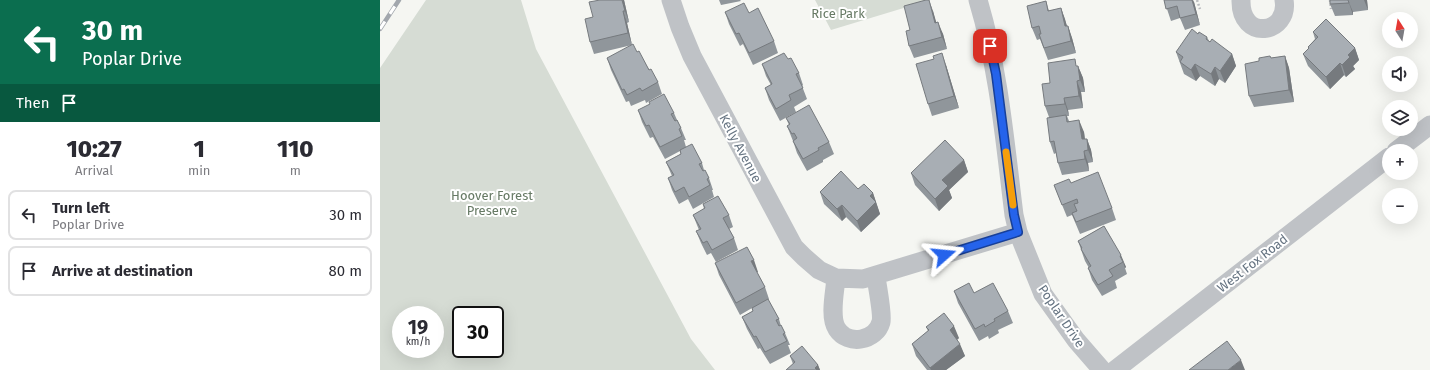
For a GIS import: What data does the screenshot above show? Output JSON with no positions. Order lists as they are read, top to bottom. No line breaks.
{"streets":{"street":["Kelly Avenue","West Fox Road","Poplar Drive"]},"crossings":[["Kelly Avenue","Poplar Drive"]],"parks":["Rice Park","Hoover Forest Preserve"],"north":"top","page":{"turn":["30 m","Poplar Drive"],"map_buttons":["+","−"],"then":"Then","eta":["10:27","Arrival","1","min","110","m"],"list":[{"name":"Turn left","note":"Poplar Drive","value":"30 m"},{"name":"Arrive at destination","value":"80 m"}],"speed":"19 km/h","limit":"30"}}
